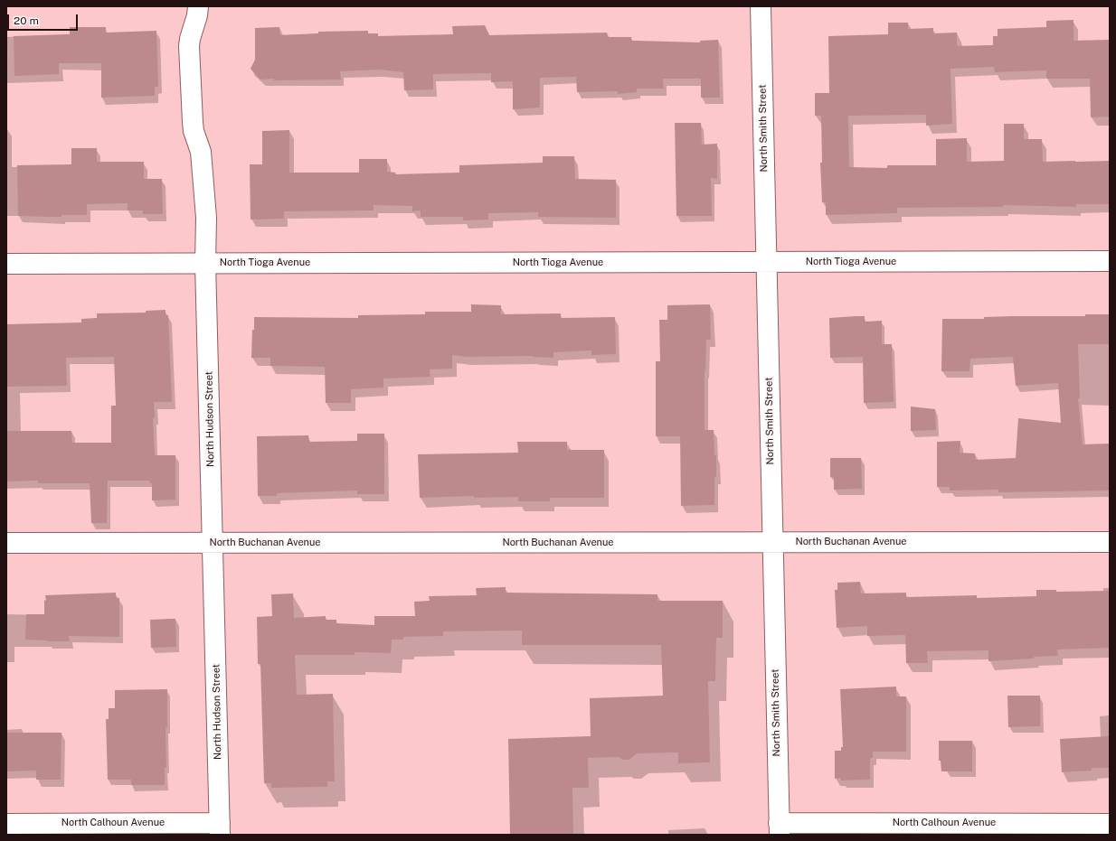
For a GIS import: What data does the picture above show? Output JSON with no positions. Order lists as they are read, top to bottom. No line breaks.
{"streets":{"street":["North Smith Street","North Tioga Avenue","North Hudson Street","North Buchanan Avenue","North Calhoun Avenue"]},"crossings":[["North Smith Street","North Tioga Avenue"],["North Smith Street","North Buchanan Avenue"],["North Smith Street","North Calhoun Avenue"],["North Tioga Avenue","North Hudson Street"],["North Hudson Street","North Buchanan Avenue"],["North Hudson Street","North Calhoun Avenue"]],"scale_bar":"20 m"}
